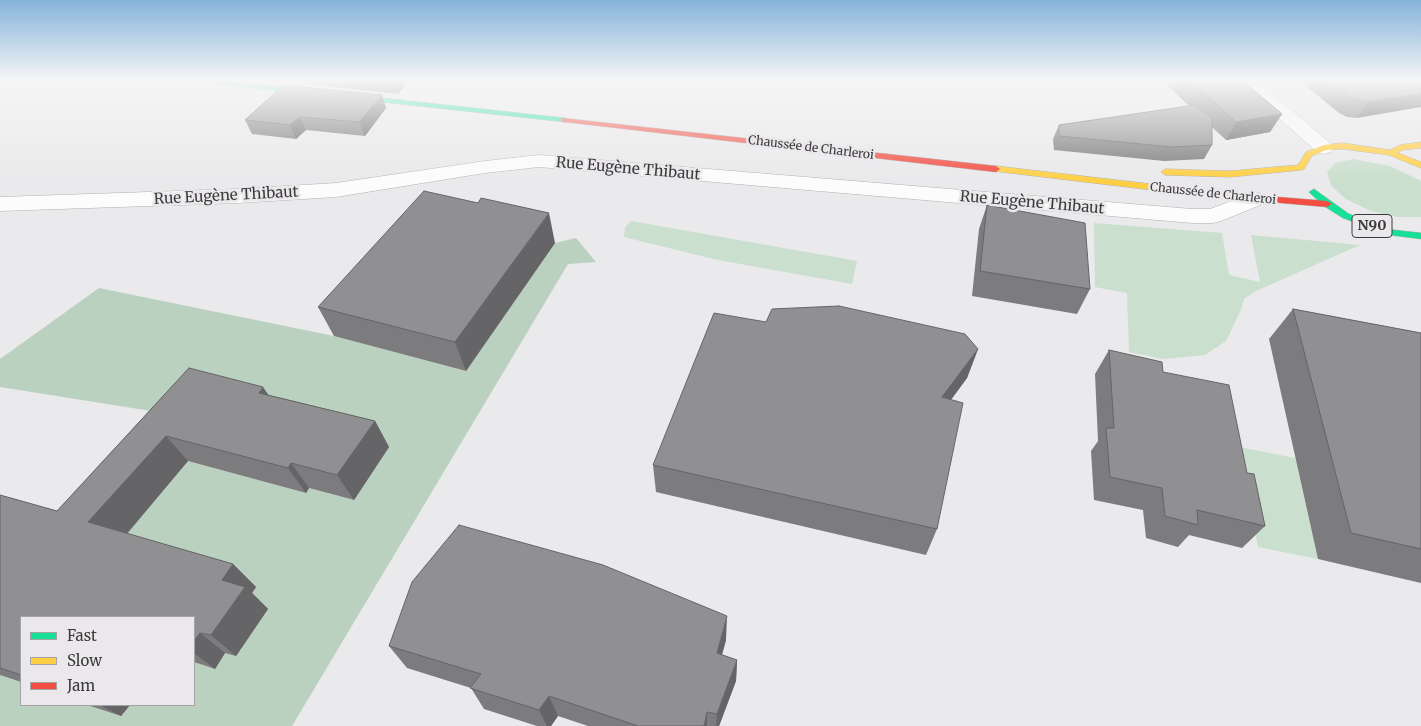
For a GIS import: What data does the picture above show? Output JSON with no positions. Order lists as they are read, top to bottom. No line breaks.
{"streets":{"main road":["Chaussée de Charleroi","N90"],"street":["Rue Eugène Thibaut"]},"crossings":[["Chaussée de Charleroi","Rue Eugène Thibaut"],["Chaussée de Charleroi","N90"]],"legend":["Fast","Slow","Jam"]}
